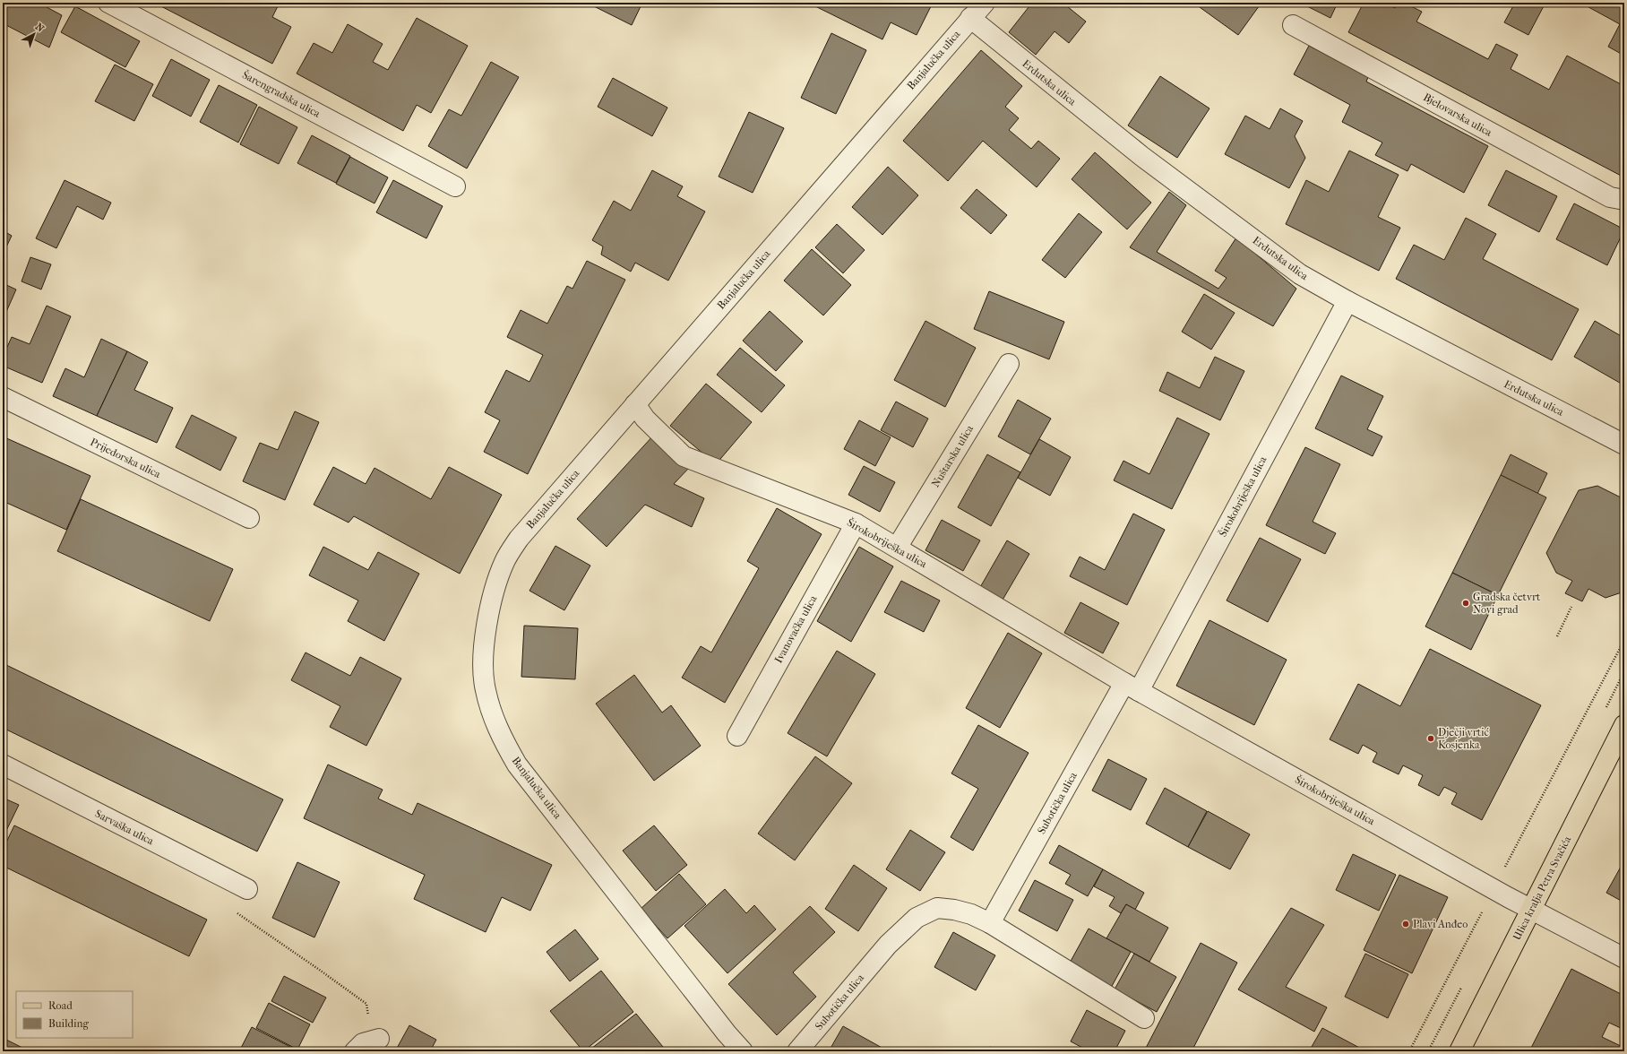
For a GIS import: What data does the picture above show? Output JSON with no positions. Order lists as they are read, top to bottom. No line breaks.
{"streets":{"main road":["Ulica kralja Petra Svačića"],"street":["Banjalučka ulica","Erdutska ulica","Šarengradska ulica","Bjelovarska ulica","Nuštarska ulica","Prijedorska ulica","Širokobriješka ulica","Ivanovačka ulica","Subotička ulica","Sarvaška ulica"]},"crossings":[["Banjalučka ulica","Erdutska ulica"],["Banjalučka ulica","Širokobriješka ulica"],["Erdutska ulica","Širokobriješka ulica"],["Nuštarska ulica","Širokobriješka ulica"],["Širokobriješka ulica","Ivanovačka ulica"],["Širokobriješka ulica","Subotička ulica"],["Širokobriješka ulica","Ulica kralja Petra Svačića"]],"places":["Gradska četvrt Novi grad","Dječji vrtić Kosjenka","Plavi Anđeo"],"legend":["Road","Building"],"north":"top right"}
